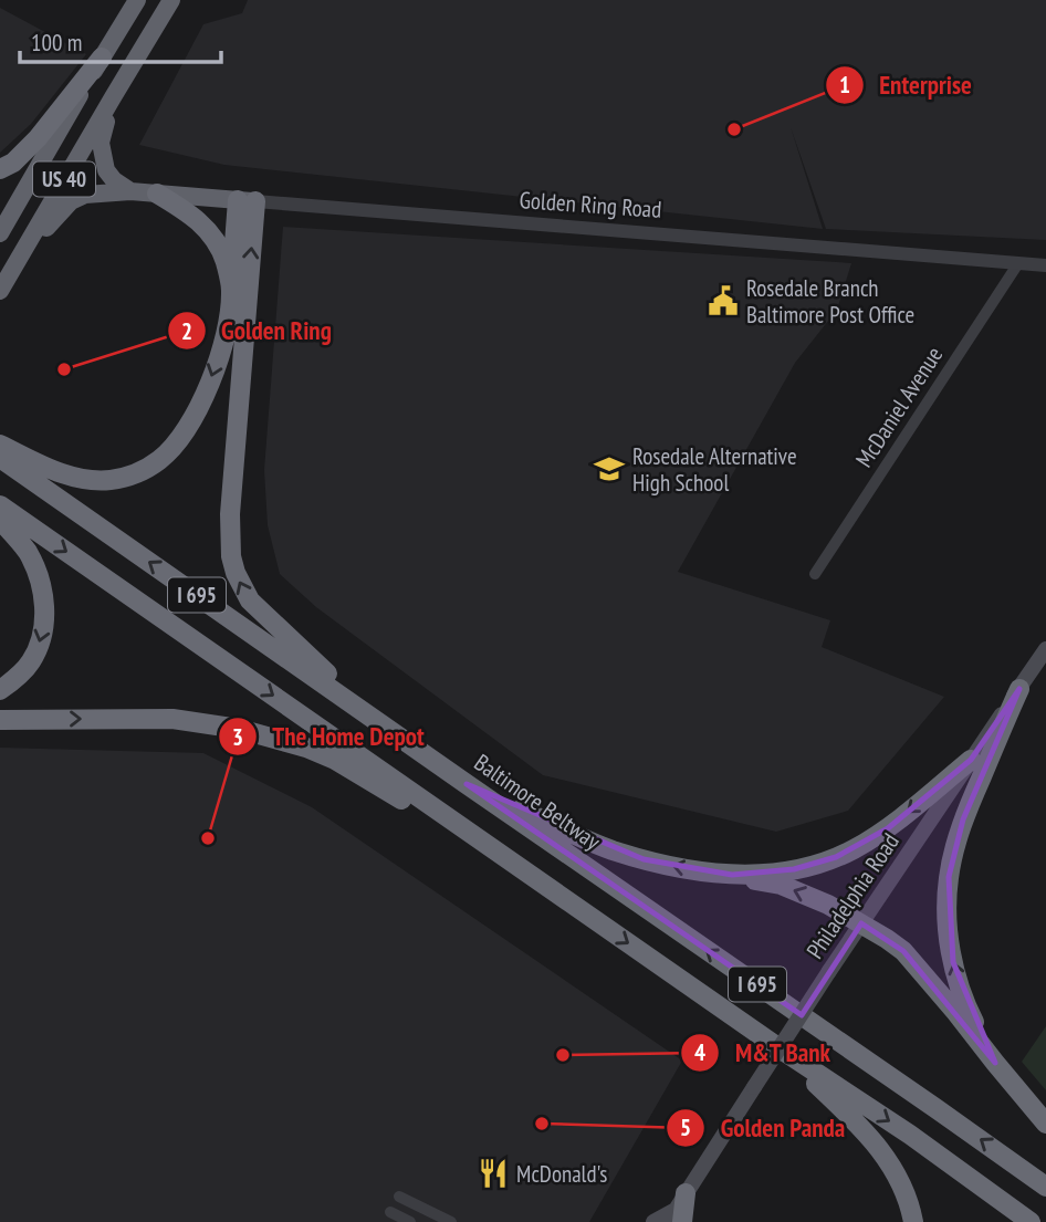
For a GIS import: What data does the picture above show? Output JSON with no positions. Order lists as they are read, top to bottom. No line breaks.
{"streets":{"highway":["US 40","Golden Ring Road","I 695","Baltimore Beltway"],"main road":["Philadelphia Road"],"street":["McDaniel Avenue"]},"crossings":[["US 40","Golden Ring Road"],["Golden Ring Road","McDaniel Avenue"]],"places":{"other":["Enterprise","Golden Ring","The Home Depot","M&T Bank","Golden Panda"],"public building":["Rosedale Branch Baltimore Post Office"],"school or university":["Rosedale Alternative High School"],"restaurant":["McDonald's"]},"scale_bar":"100 m"}
